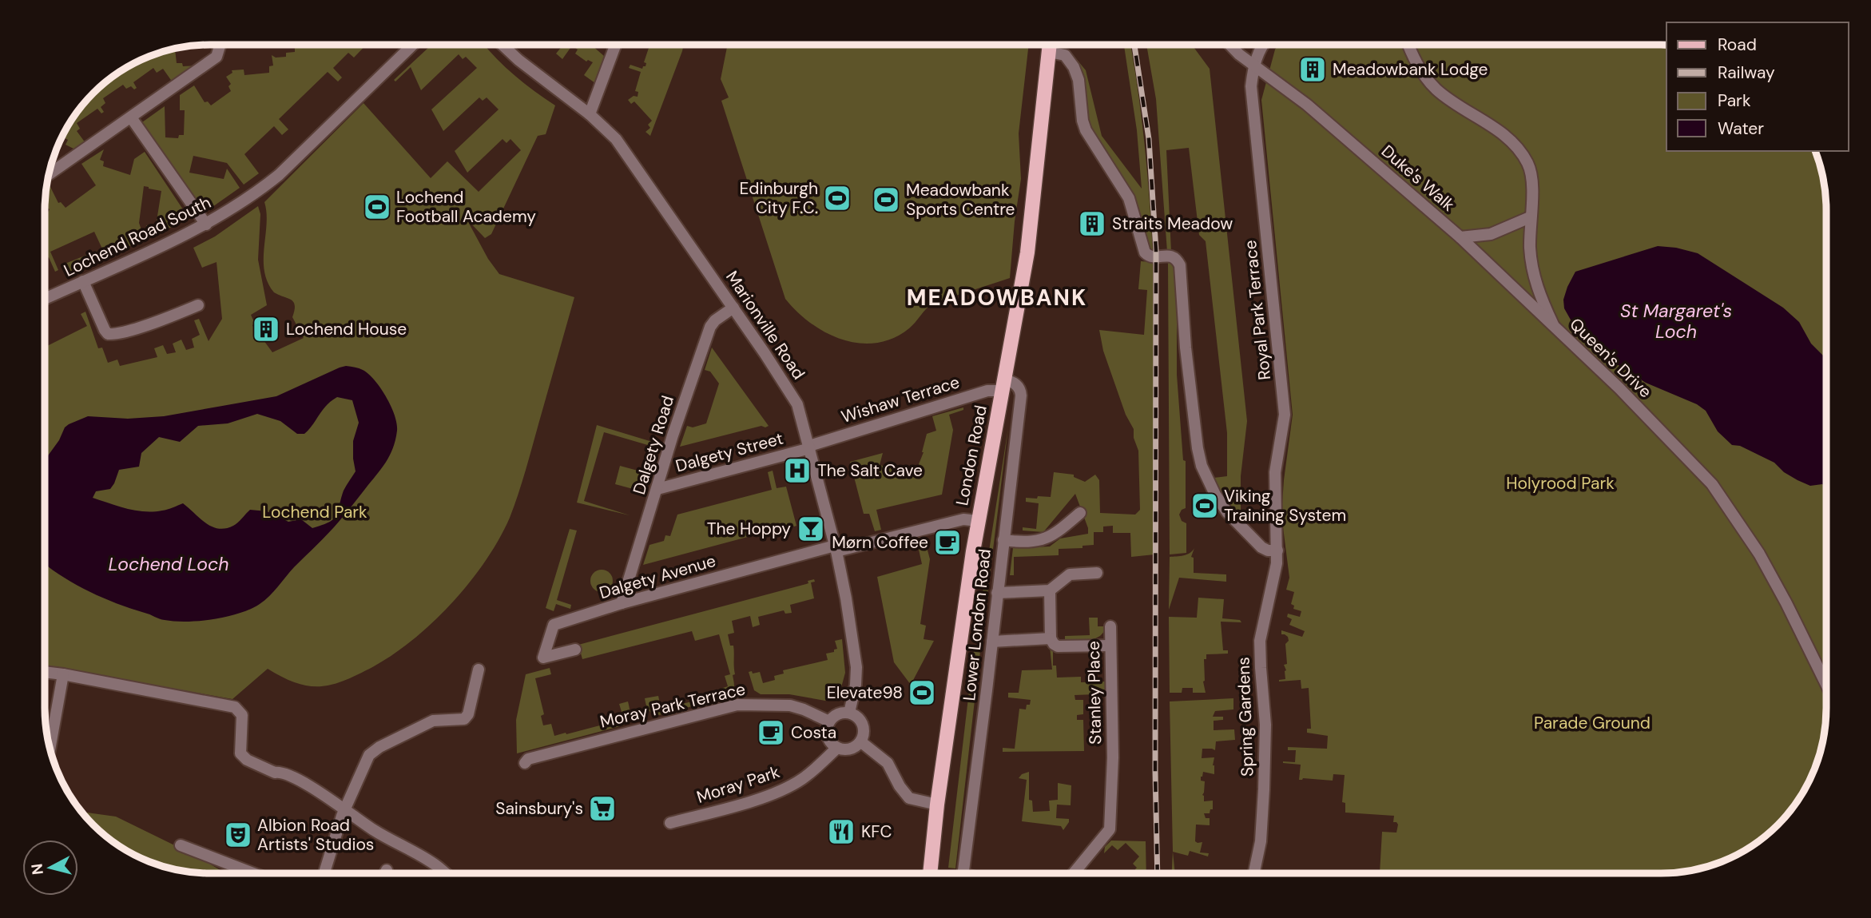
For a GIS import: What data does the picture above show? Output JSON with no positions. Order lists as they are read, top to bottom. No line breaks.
{"streets":{"main road":["London Road"],"street":["Duke's Walk","Lochend Road South","Royal Park Terrace","Marionville Road","Queen's Drive","Wishaw Terrace","Dalgety Road","Dalgety Street","Dalgety Avenue","Lower London Road","Stanley Place","Moray Park Terrace","Spring Gardens","Moray Park"]},"crossings":[["Duke's Walk","Royal Park Terrace"],["Duke's Walk","Queen's Drive"],["Royal Park Terrace","Spring Gardens"],["Marionville Road","Wishaw Terrace"],["Marionville Road","Dalgety Road"],["Marionville Road","Dalgety Street"],["Marionville Road","Dalgety Avenue"],["Marionville Road","Moray Park Terrace"],["Marionville Road","Moray Park"],["Wishaw Terrace","Dalgety Street"],["Wishaw Terrace","London Road"],["Wishaw Terrace","Lower London Road"],["Dalgety Road","Dalgety Street"],["Dalgety Road","Dalgety Avenue"],["London Road","Dalgety Avenue"],["London Road","Lower London Road"],["Moray Park Terrace","Moray Park"]],"districts":["MEADOWBANK"],"water":["St Margaret's Loch","Lochend Loch"],"parks":["Holyrood Park","Lochend Park","Parade Ground"],"places":{"building":["Meadowbank Lodge","Straits Meadow","Lochend House"],"sports":["Edinburgh City F.C.","Meadowbank Sports Centre","Lochend Football Academy","Viking Training System","Elevate98"],"hospital":["The Salt Cave"],"bar":["The Hoppy"],"cafe":["Mørn Coffee","Costa"],"supermarket":["Sainsbury's"],"restaurant":["KFC"],"theatre":["Albion Road Artists' Studios"]},"legend":["Road","Railway","Park","Water"],"north":"left"}
